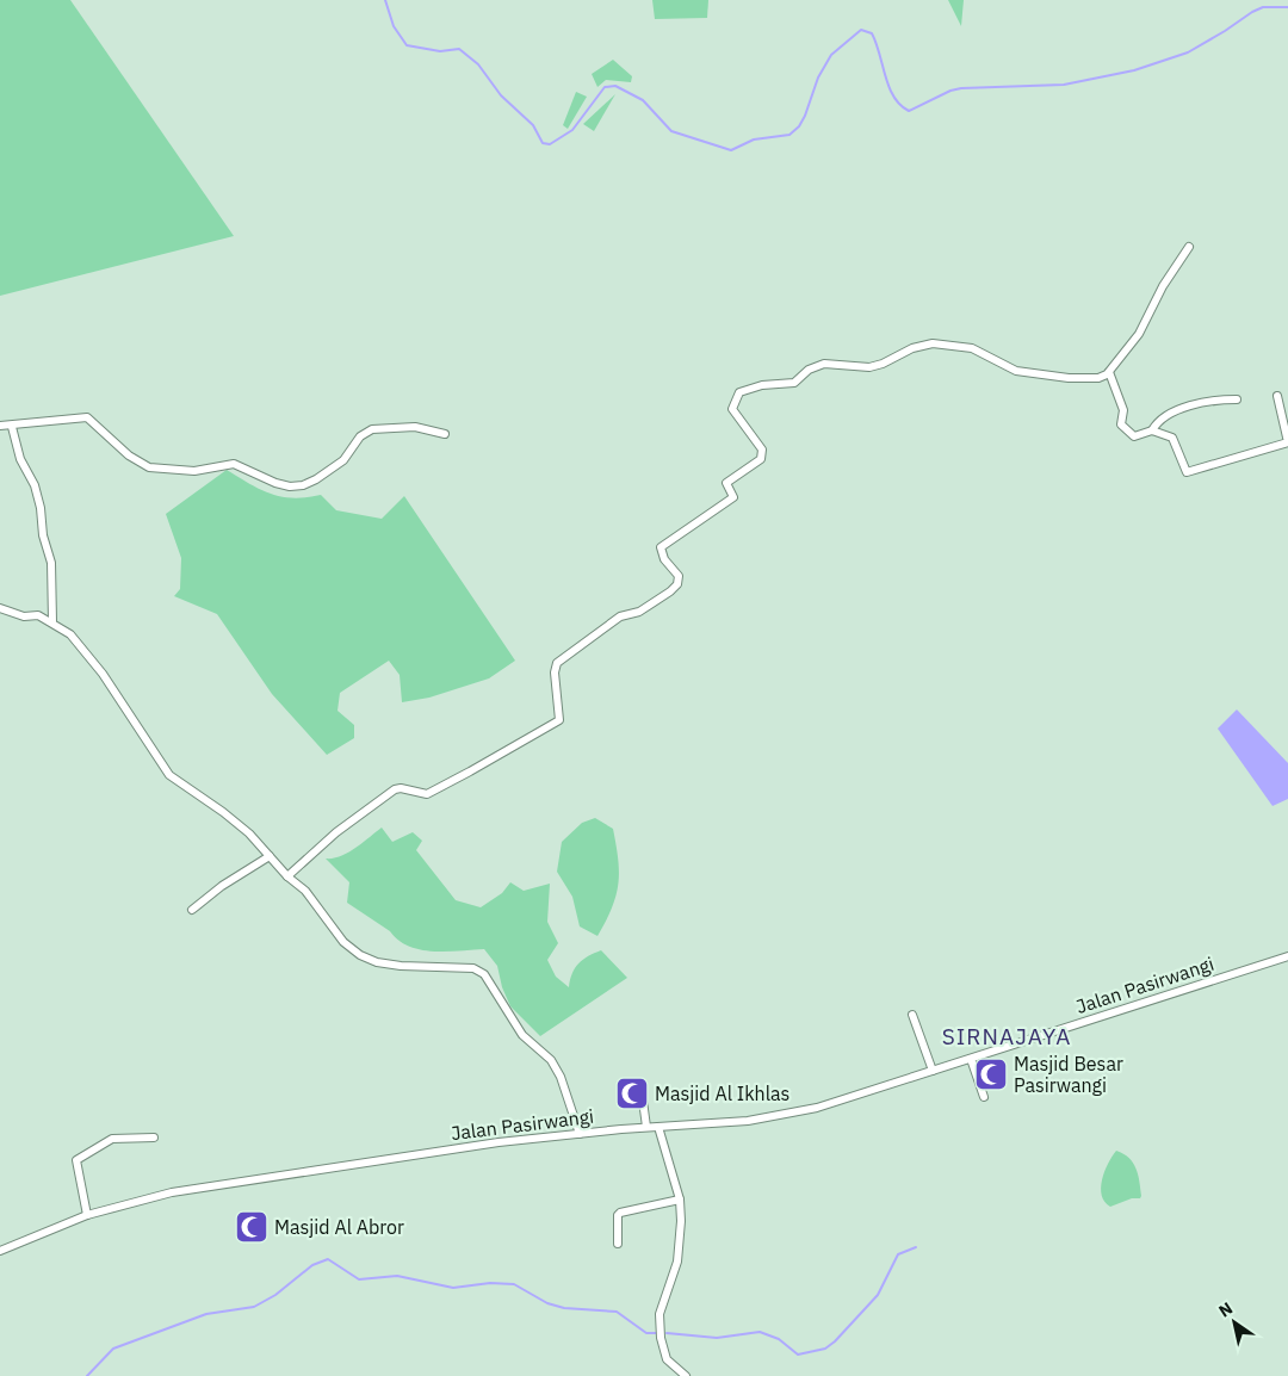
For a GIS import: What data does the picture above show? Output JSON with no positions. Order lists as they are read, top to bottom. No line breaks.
{"streets":{"street":["Jalan Pasirwangi"]},"districts":["SIRNAJAYA"],"places":{"mosque":["Masjid Besar Pasirwangi","Masjid Al Ikhlas","Masjid Al Abror"]},"north":"top left"}
